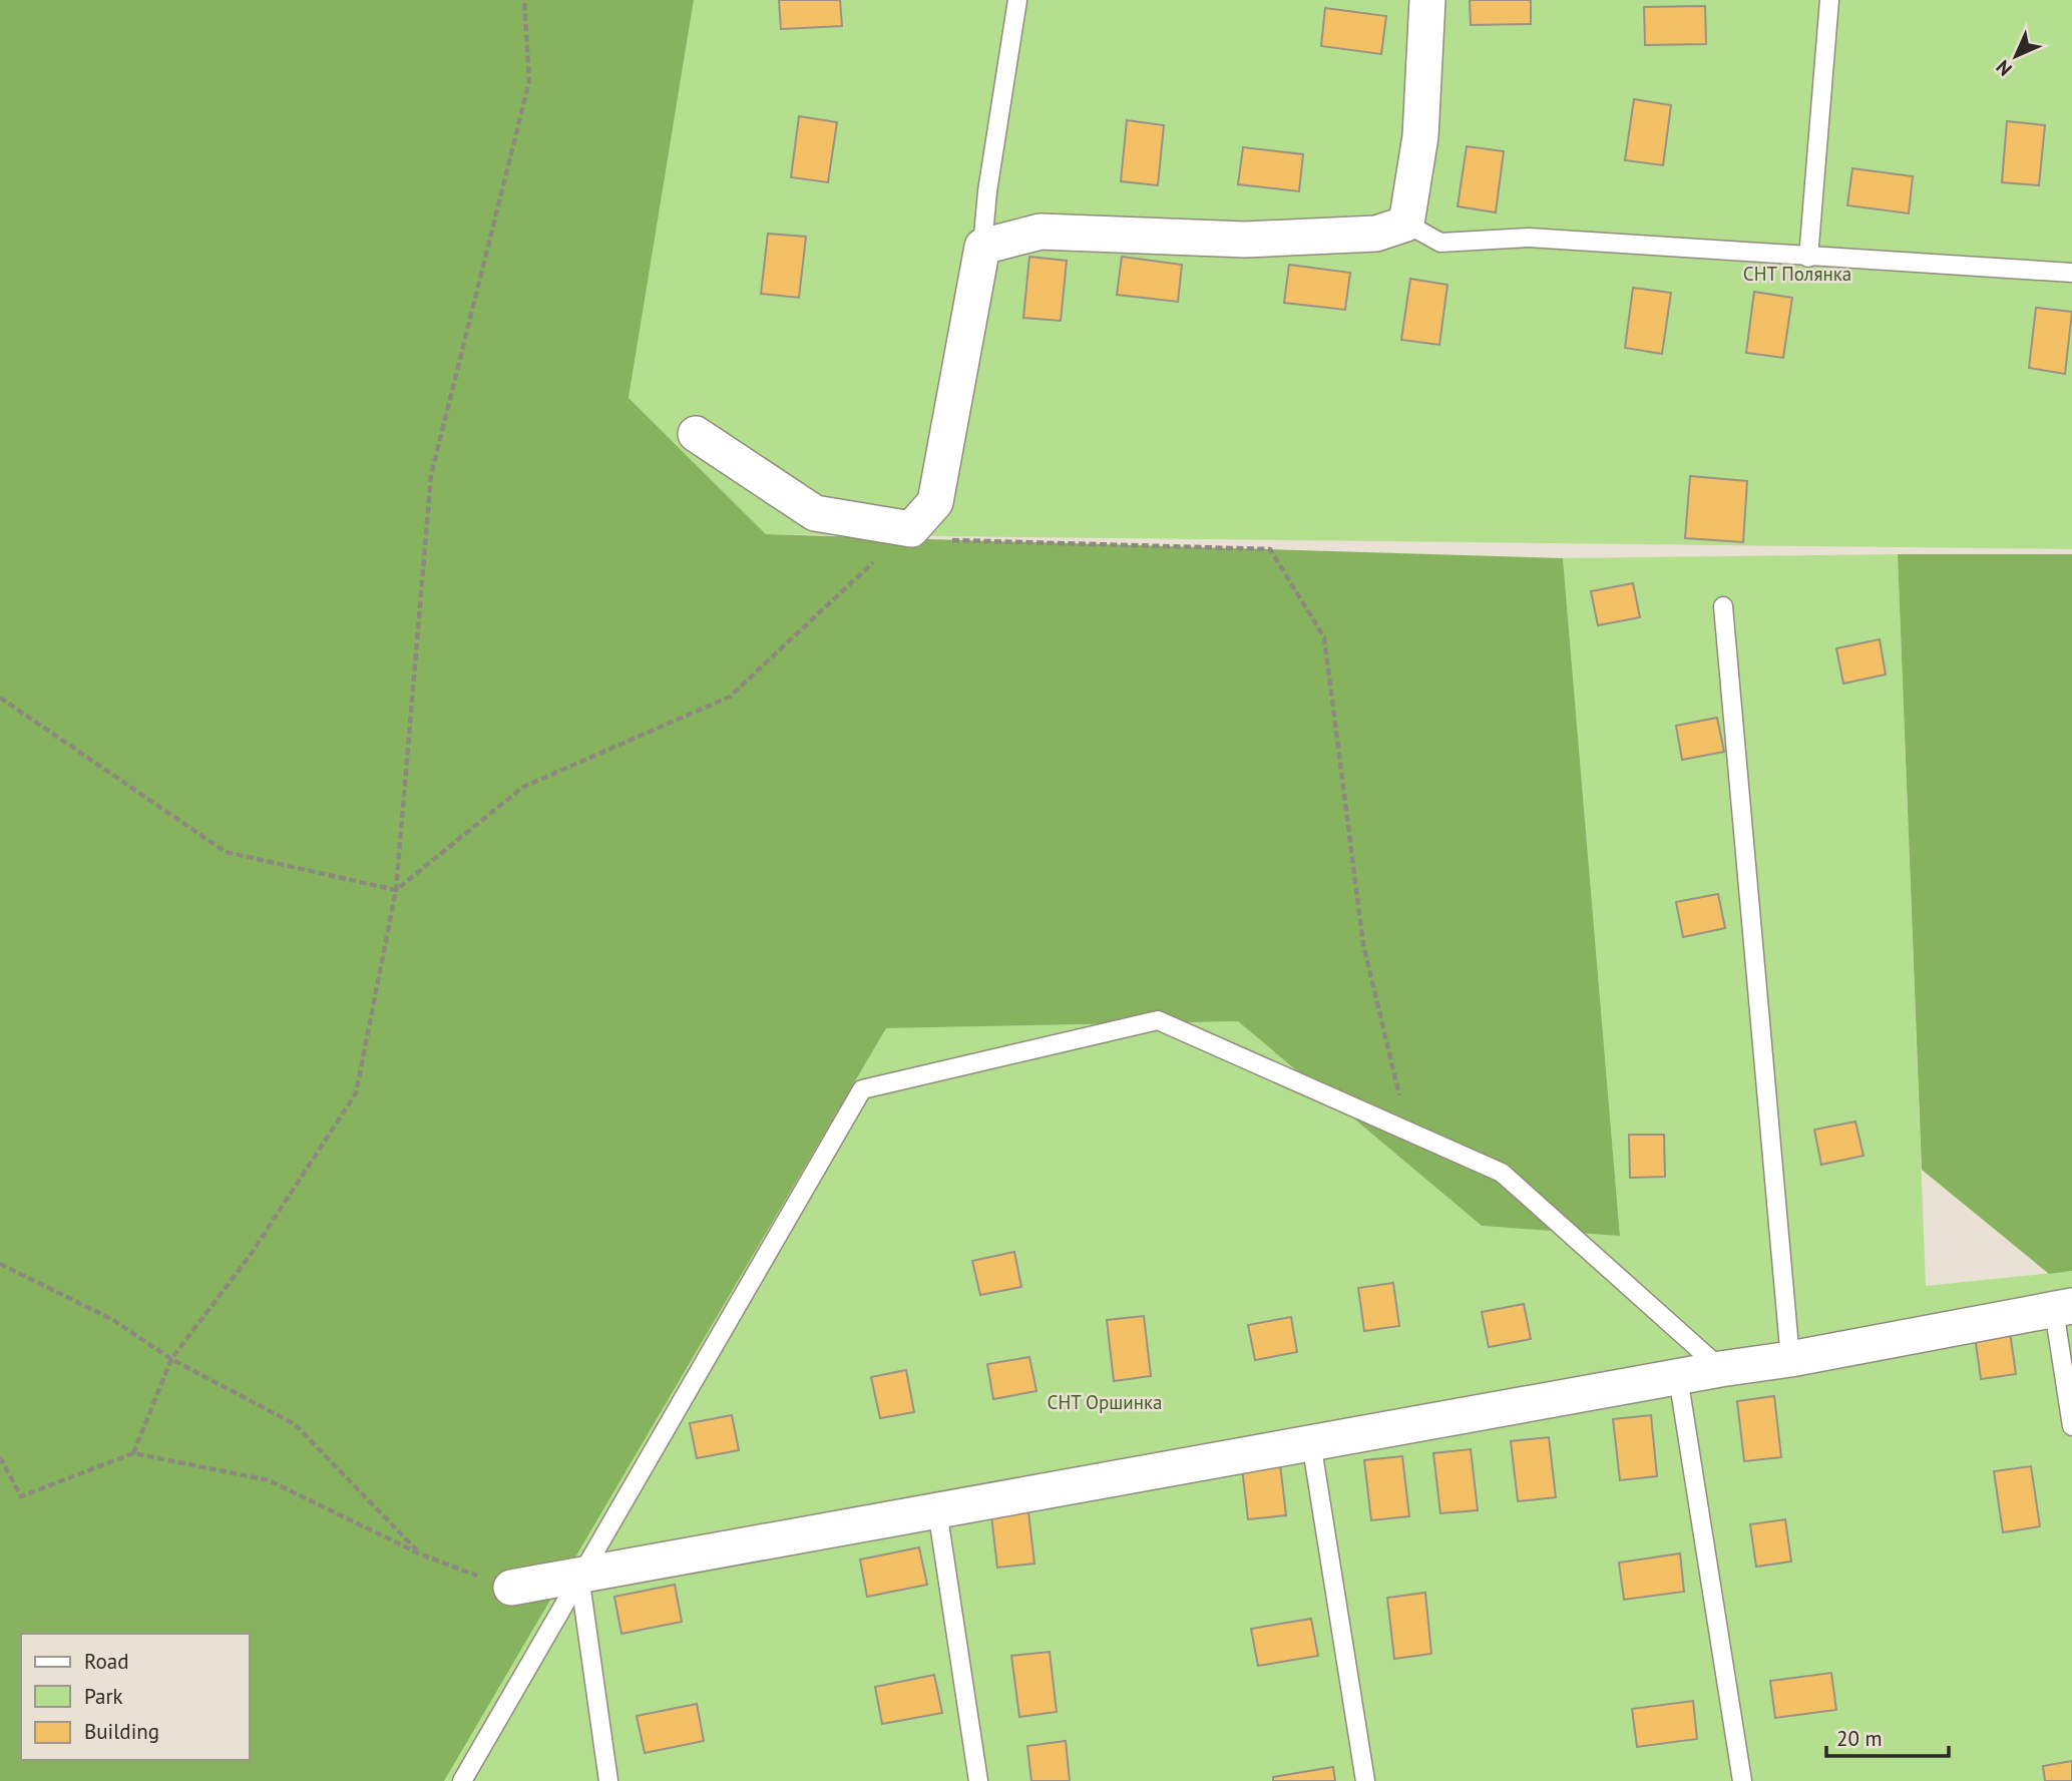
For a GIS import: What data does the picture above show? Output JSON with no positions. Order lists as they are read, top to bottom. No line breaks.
{"parks":["СНТ Полянка","СНТ Оршинка"],"legend":["Road","Park","Building"],"scale_bar":"20 m","north":"bottom left"}
